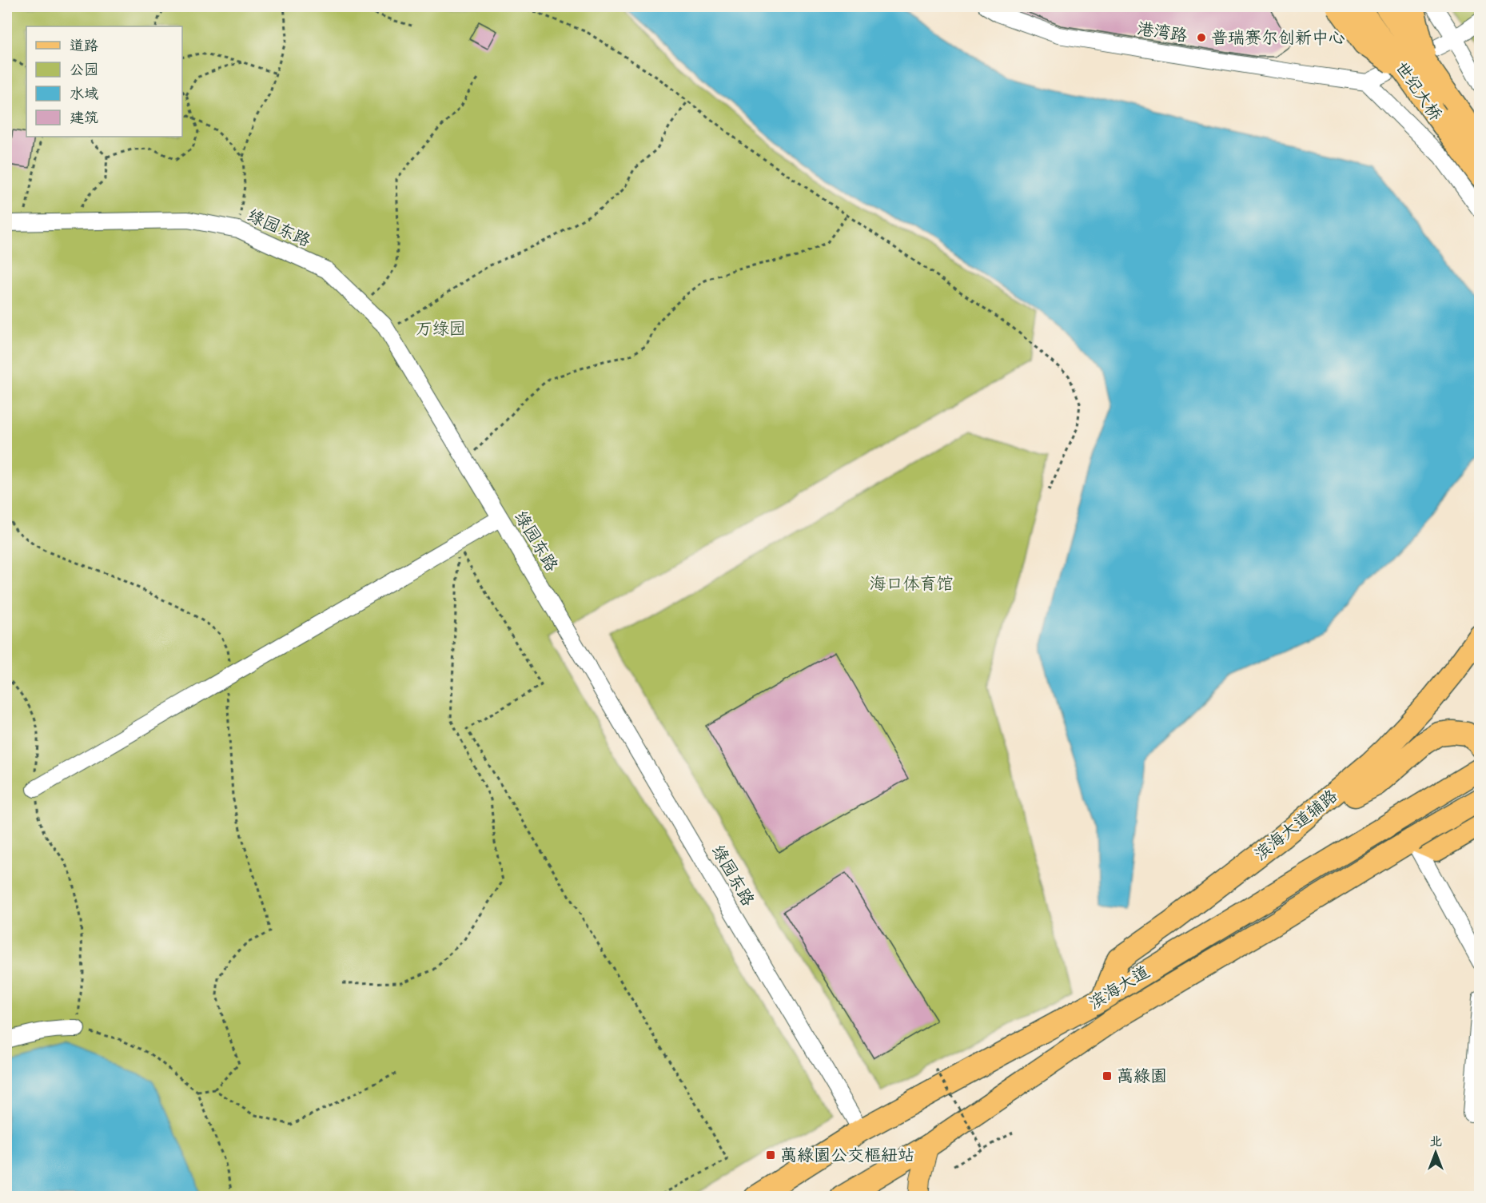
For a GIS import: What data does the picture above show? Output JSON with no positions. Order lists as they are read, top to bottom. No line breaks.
{"streets":{"highway":["世纪大桥","滨海大道辅路","滨海大道"],"street":["港湾路","绿园东路"]},"crossings":[["绿园东路","滨海大道"],["滨海大道辅路","滨海大道"]],"parks":["万绿园","海口体育馆"],"places":{"other":["普瑞赛尔创新中心"],"transit":["萬綠園","萬綠園公交樞紐站"]},"legend":["道路","公园","水域","建筑"],"north":"top"}
